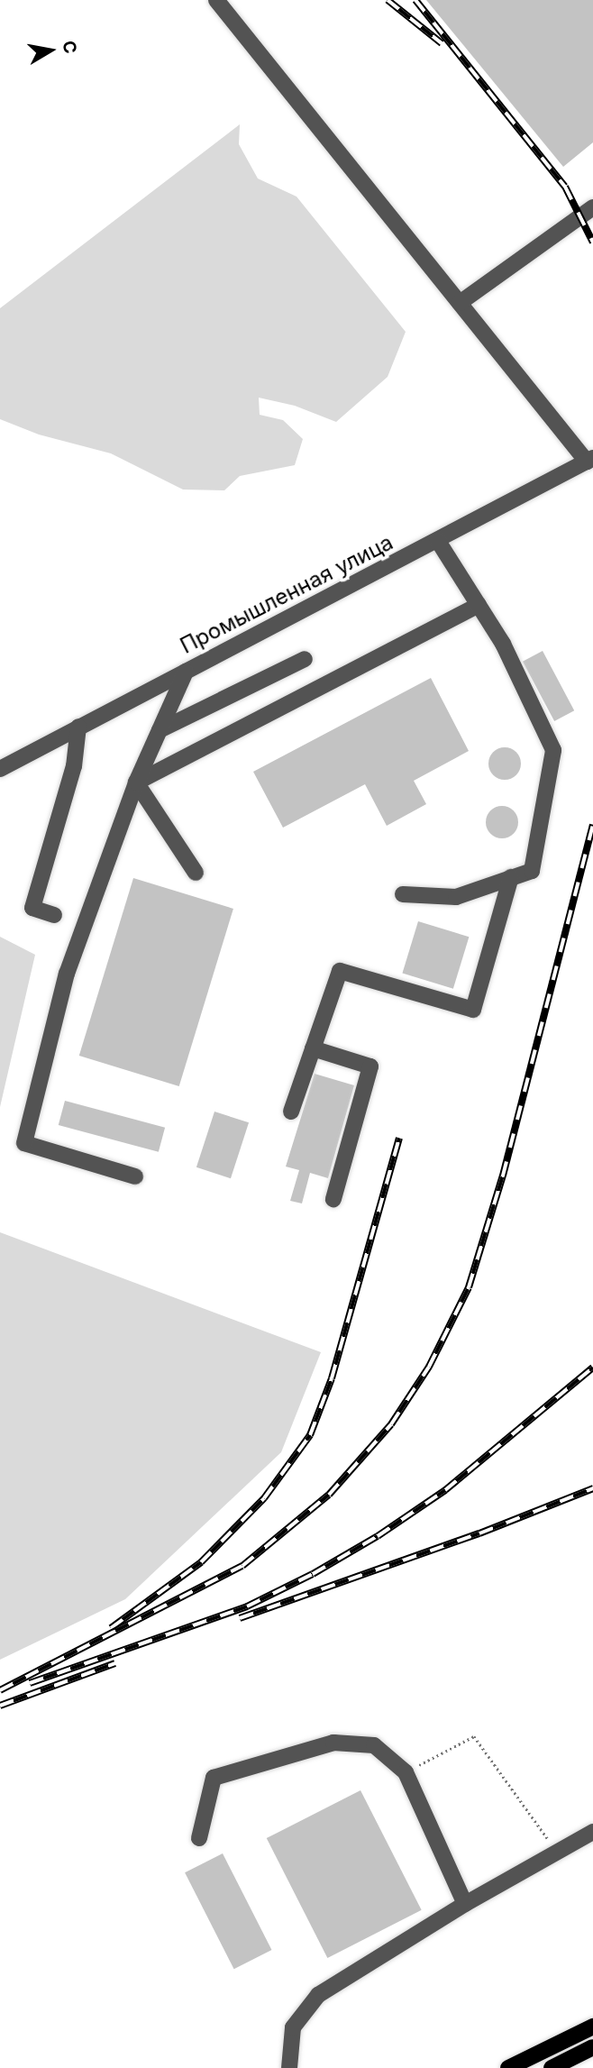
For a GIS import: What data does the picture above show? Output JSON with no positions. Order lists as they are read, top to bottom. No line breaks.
{"streets":{"street":["Промышленная улица"]},"north":"right"}
